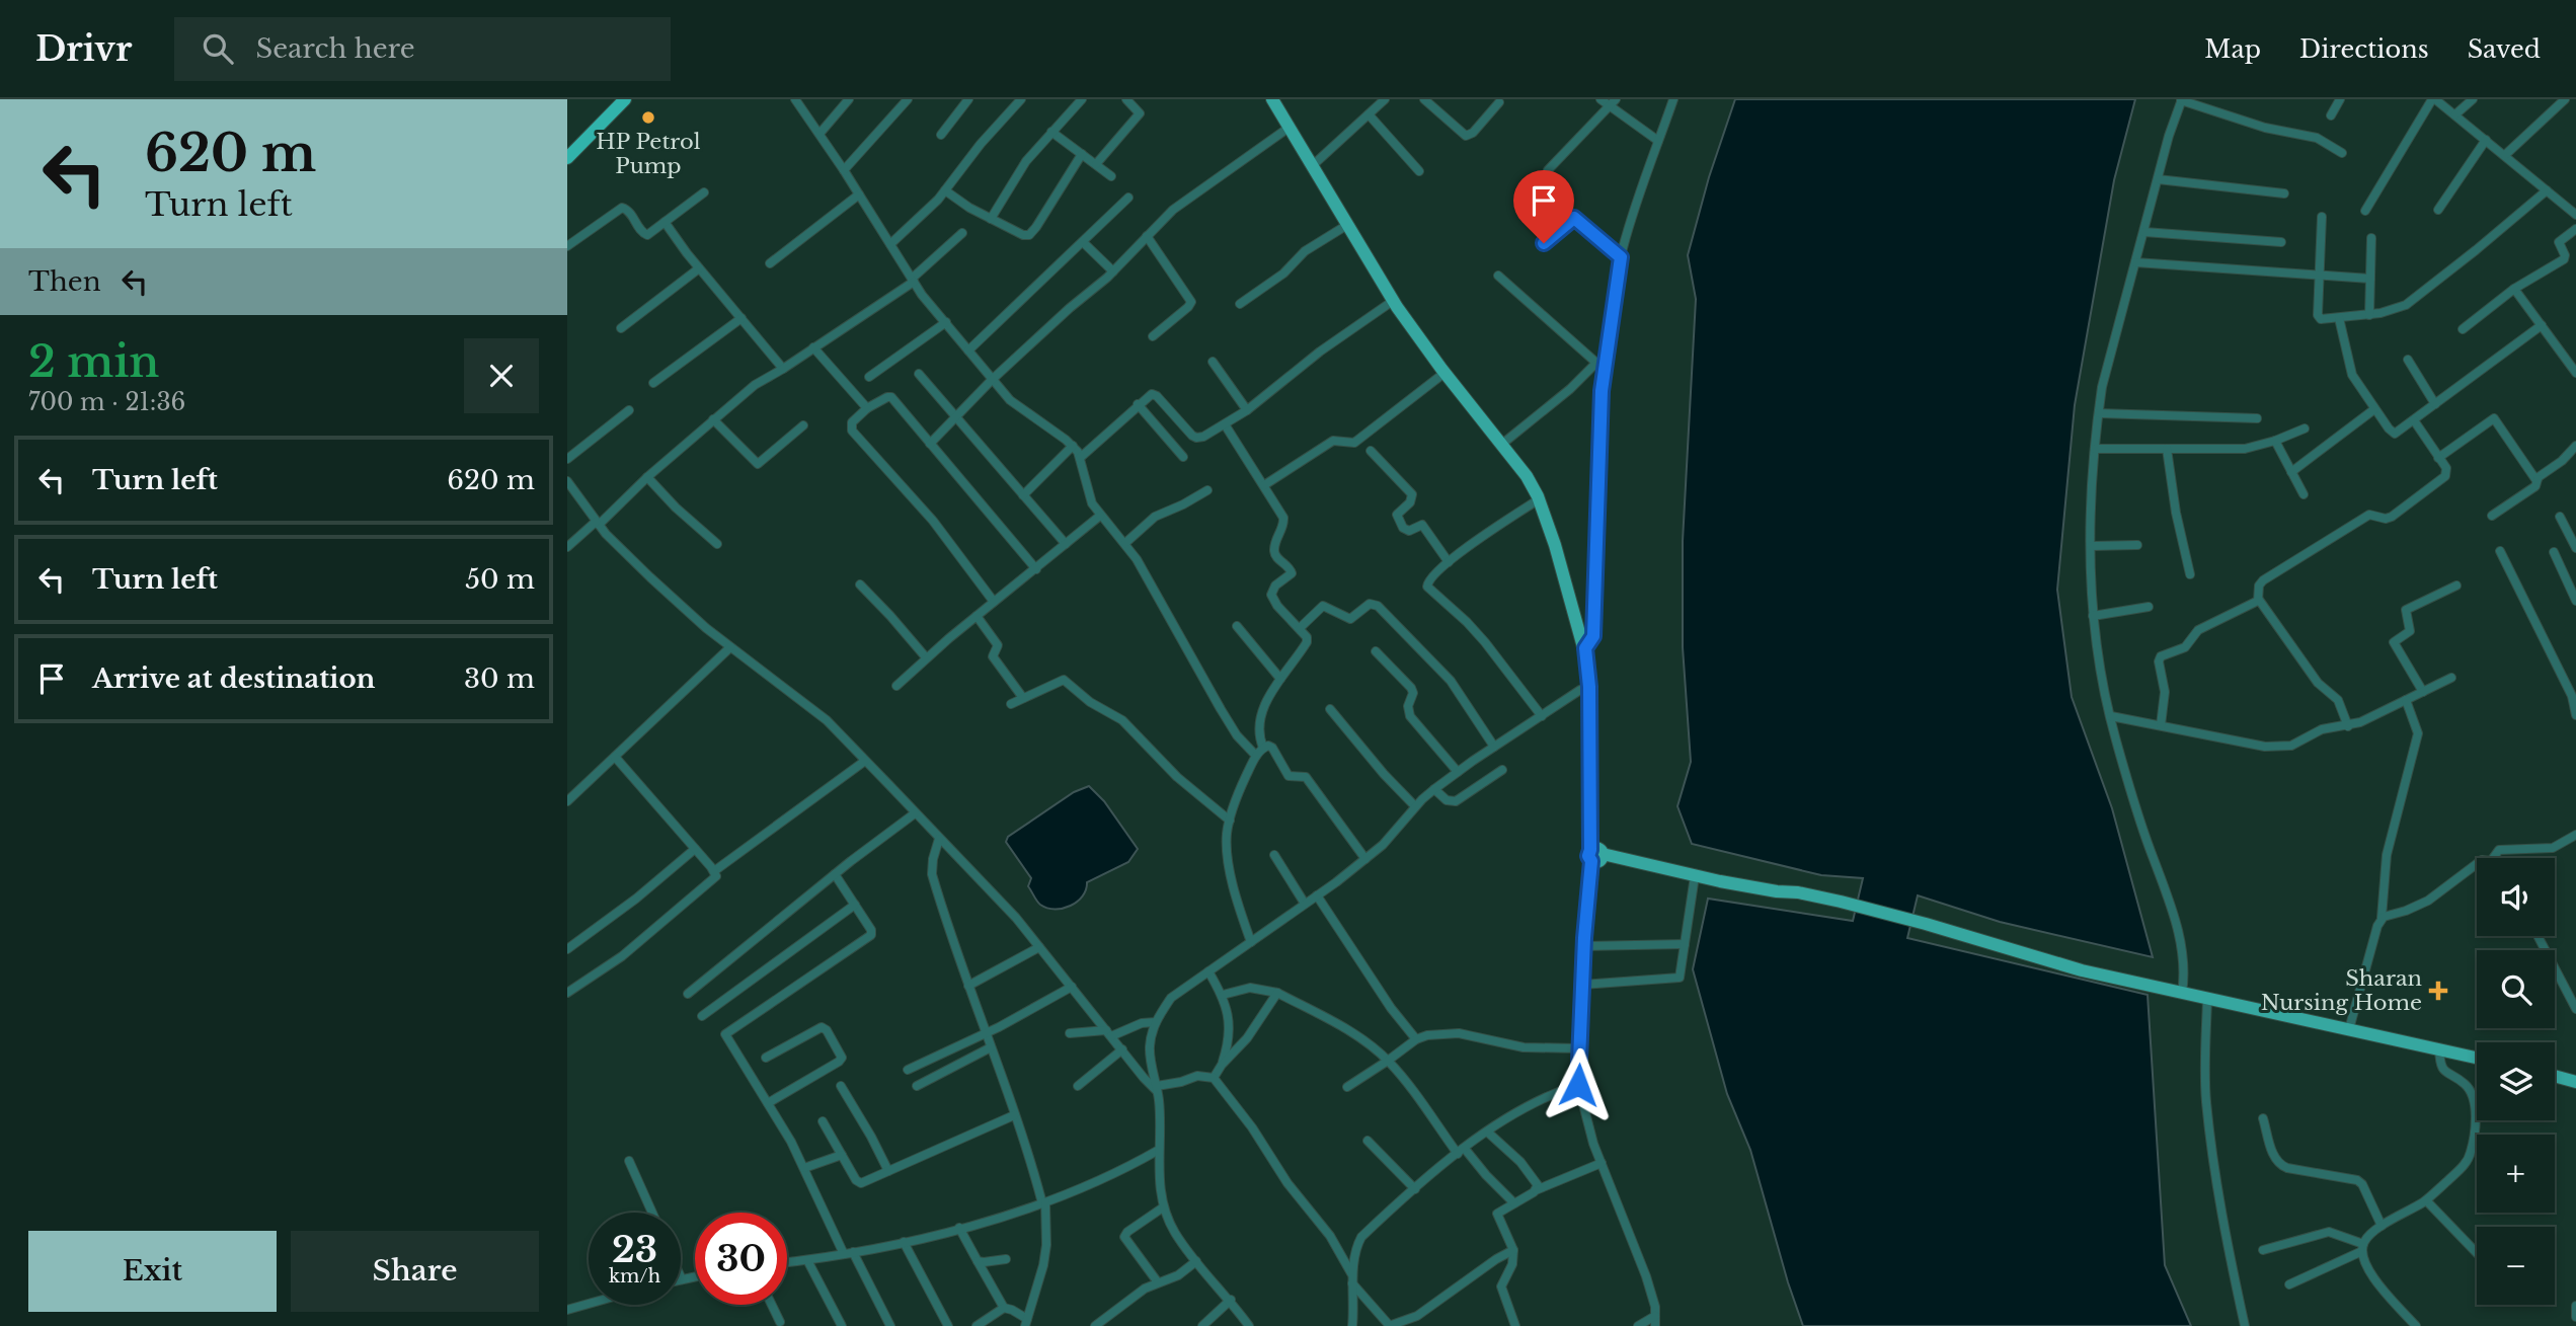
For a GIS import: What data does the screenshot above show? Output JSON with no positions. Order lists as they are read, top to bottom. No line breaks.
{"places":{"other":["HP Petrol Pump"],"health":["Sharan Nursing Home"]},"page":{"header":"Drivr","search":"Search here","nav":["Map","Directions","Saved"],"turn":["620 m","Turn left"],"then":"Then","heading":["2 min","700 m · 21:36"],"list":[{"name":"Turn left","value":"620 m"},{"name":"Turn left","value":"50 m"},{"name":"Arrive at destination","value":"30 m"}],"map_buttons":["+","−"],"speed":"23 km/h","limit":"30","buttons":["Exit","Share"]}}
